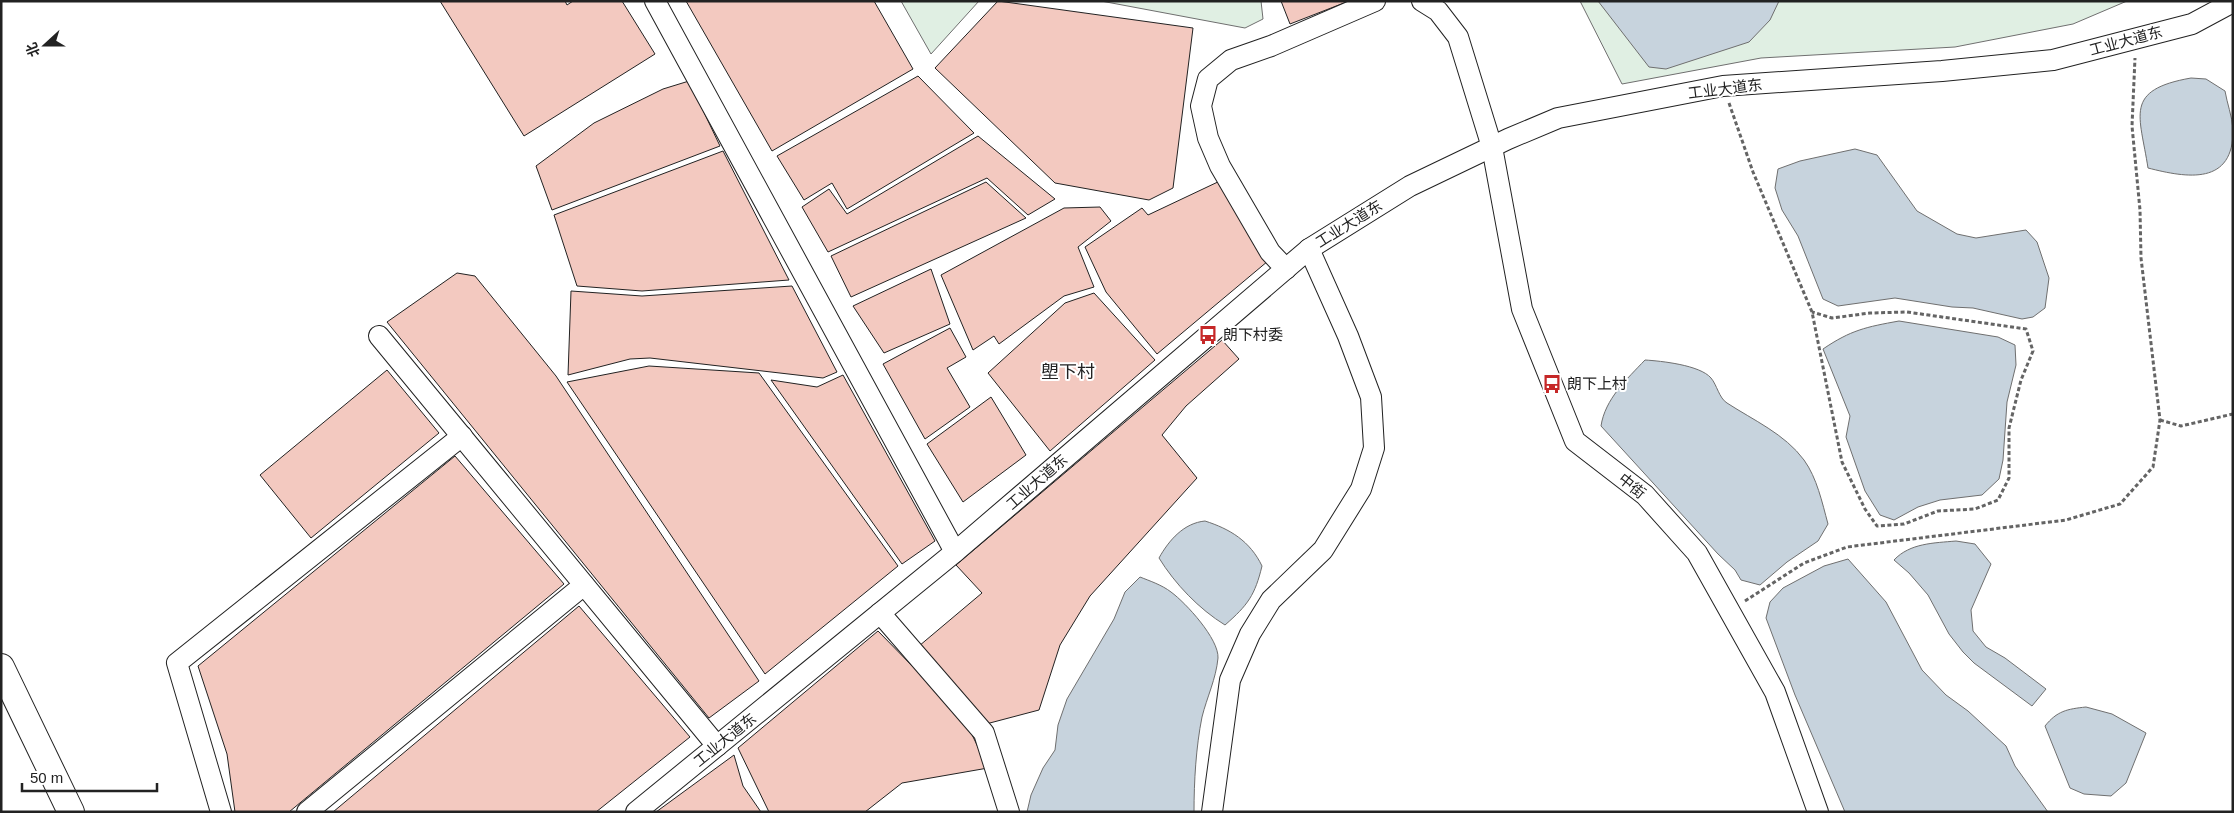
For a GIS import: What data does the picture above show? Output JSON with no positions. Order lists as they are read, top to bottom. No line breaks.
{"streets":{"street":["工业大道东","中街"]},"crossings":[["工业大道东","中街"]],"districts":["塱下村"],"places":{"bus stop":["朗下村委","朗下上村"]},"scale_bar":"50 m","north":"left"}
